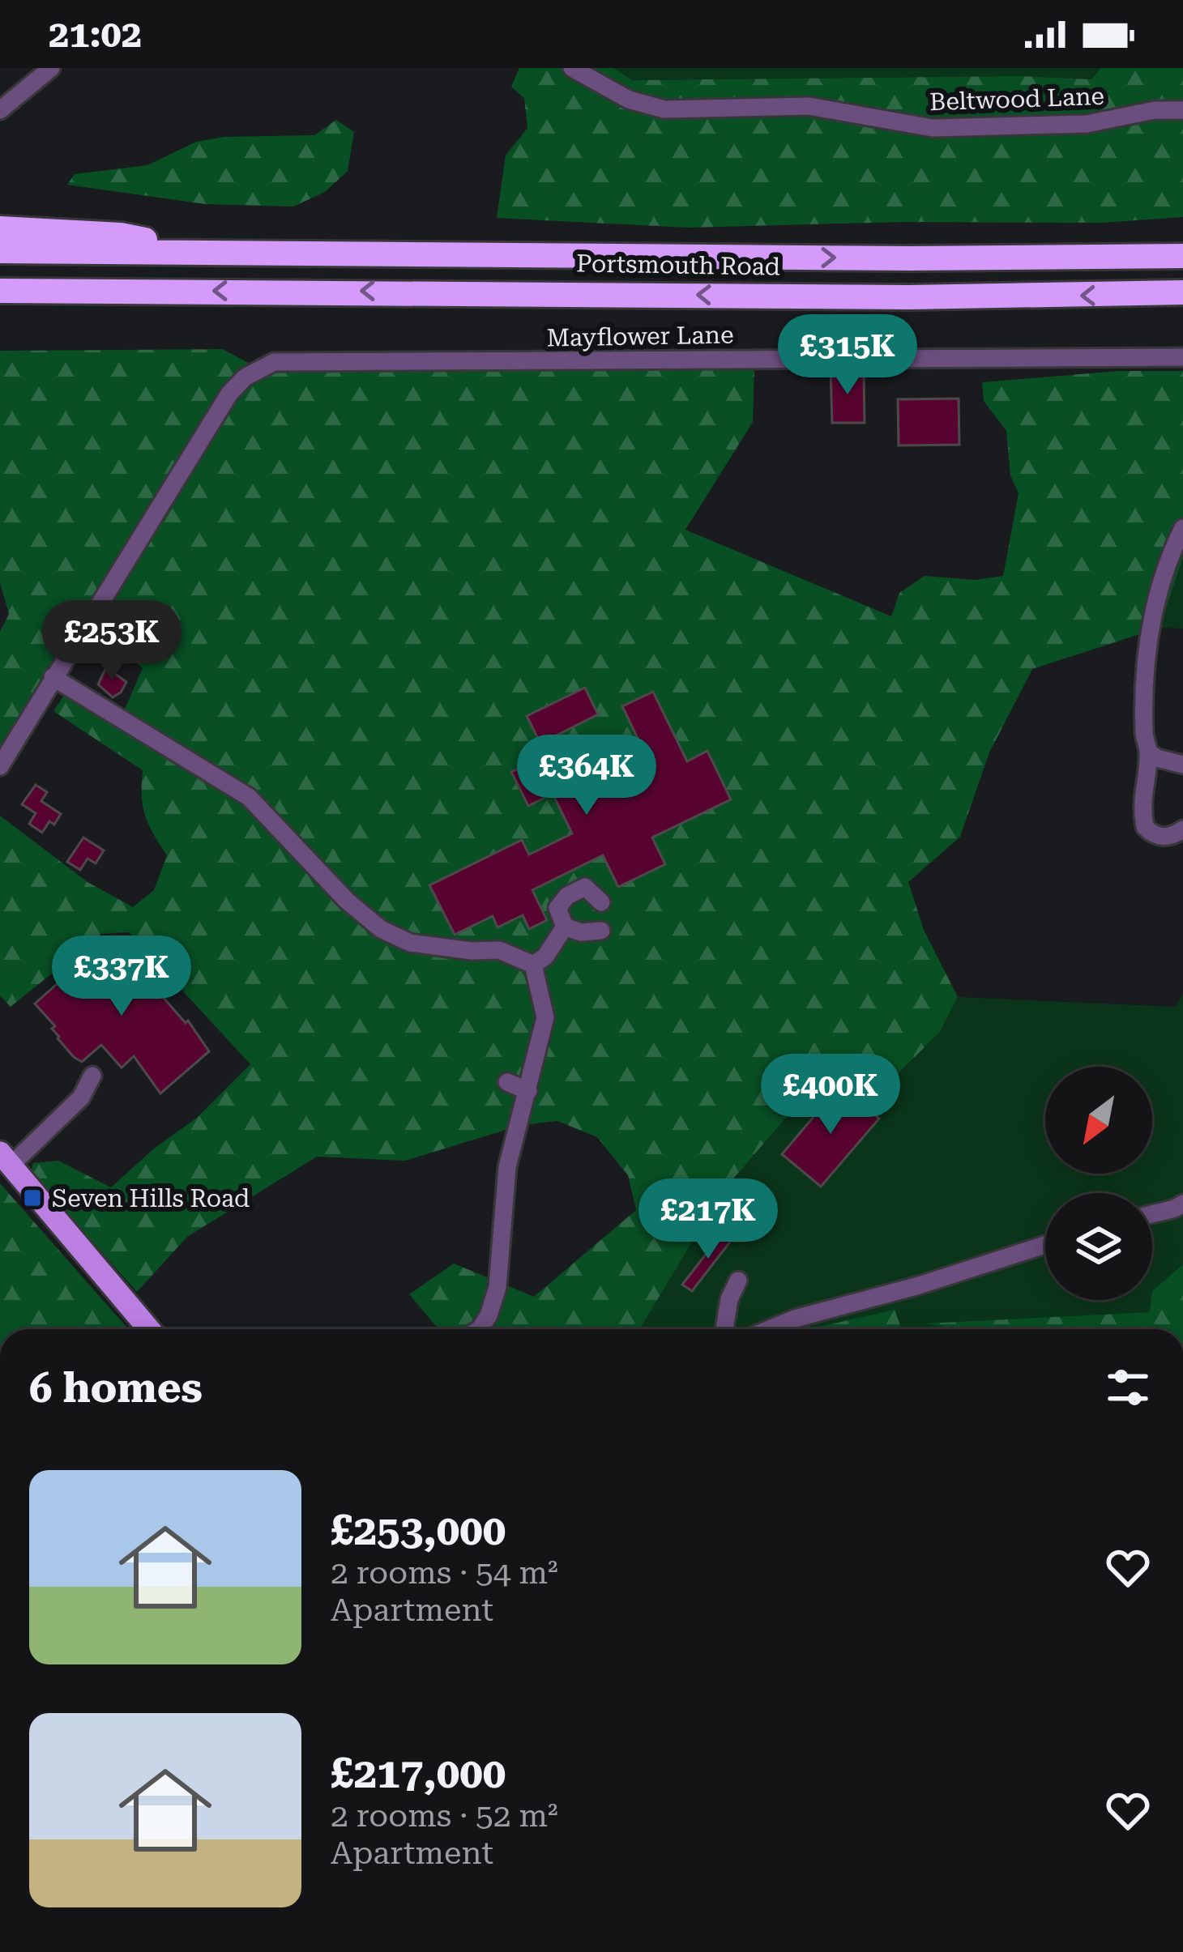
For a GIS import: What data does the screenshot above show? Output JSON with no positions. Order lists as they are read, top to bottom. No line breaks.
{"streets":{"highway":["Portsmouth Road"],"street":["Beltwood Lane","Mayflower Lane"]},"places":{"transit":["Seven Hills Road"]},"north":"bottom left","page":{"status":"21:02","price":["£315K","£253K","£364K","£337K","£400K","£217K"],"heading":"6 homes","list":[{"name":"£253,000","note":"2 rooms · 54 m² · Apartment"},{"name":"£217,000","note":"2 rooms · 52 m² · Apartment"}]}}
